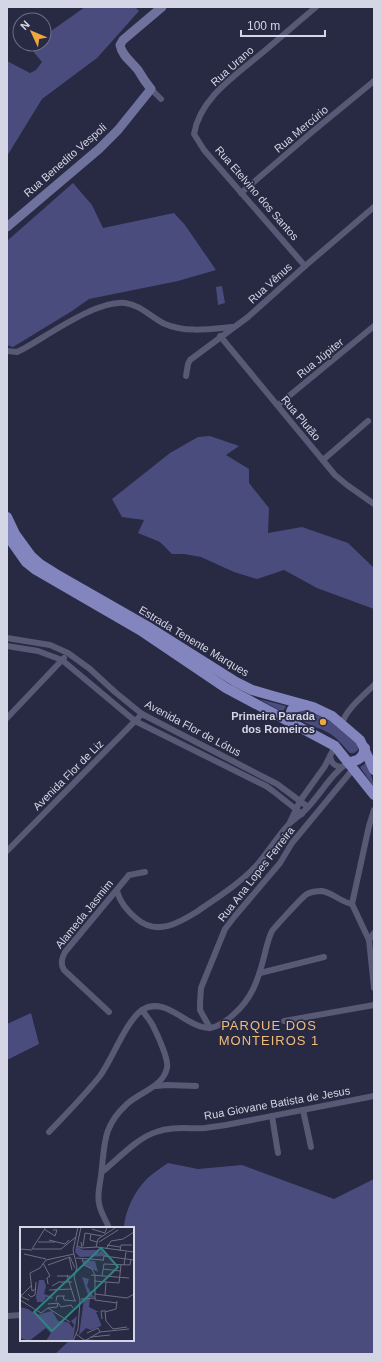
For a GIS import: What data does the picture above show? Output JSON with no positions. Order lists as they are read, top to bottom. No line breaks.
{"streets":{"main road":["Estrada Tenente Marques"],"street":["Rua Urano","Rua Mercúrio","Rua Benedito Vespoli","Rua Etelvino dos Santos","Rua Vênus","Rua Júpiter","Rua Plutão","Avenida Flor de Lótus","Avenida Flor de Liz","Rua Ana Lopes Ferreira","Alameda Jasmim","Rua Giovane Batista de Jesus"]},"crossings":[["Rua Urano","Rua Etelvino dos Santos"],["Rua Mercúrio","Rua Etelvino dos Santos"],["Rua Etelvino dos Santos","Rua Vênus"],["Rua Vênus","Rua Plutão"],["Rua Júpiter","Rua Plutão"],["Estrada Tenente Marques","Rua Ana Lopes Ferreira"],["Avenida Flor de Lótus","Avenida Flor de Liz"]],"districts":["PARQUE DOS MONTEIROS 1"],"places":["Primeira Parada dos Romeiros"],"scale_bar":"100 m","north":"top left"}
